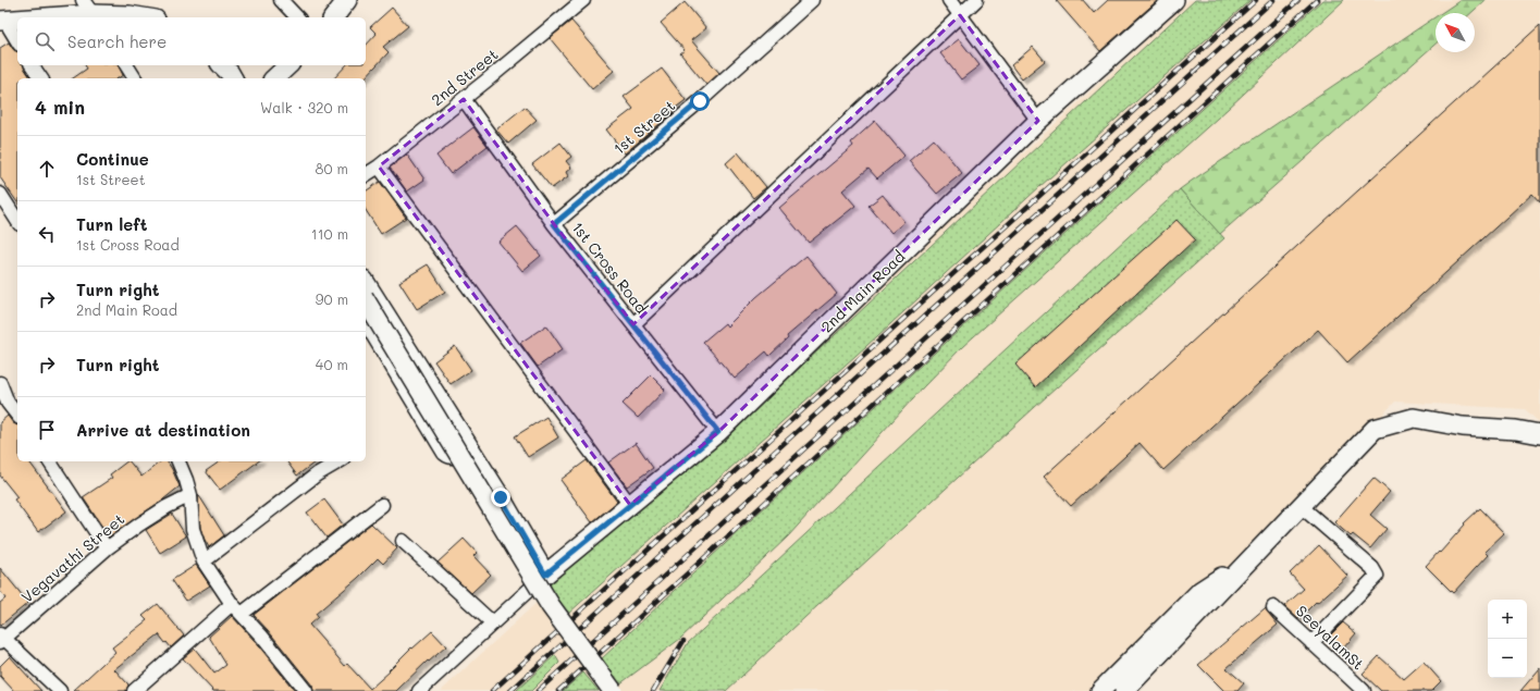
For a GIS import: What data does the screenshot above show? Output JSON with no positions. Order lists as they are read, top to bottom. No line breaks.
{"streets":{"street":["2nd Street","1st Street","1st Cross Road","2nd Main Road","Vegavathi Street","SeeyalamSt"]},"crossings":[["2nd Street","1st Cross Road"],["1st Street","1st Cross Road"],["1st Cross Road","2nd Main Road"]],"north":"top left","page":{"search":"Search here","heading":["4 min","Walk · 320 m"],"list":[["Continue","1st Street","80 m"],["Turn left","1st Cross Road","110 m"],["Turn right","2nd Main Road","90 m"],["Turn right","40 m"],"Arrive at destination"],"map_buttons":["+","−"]}}
